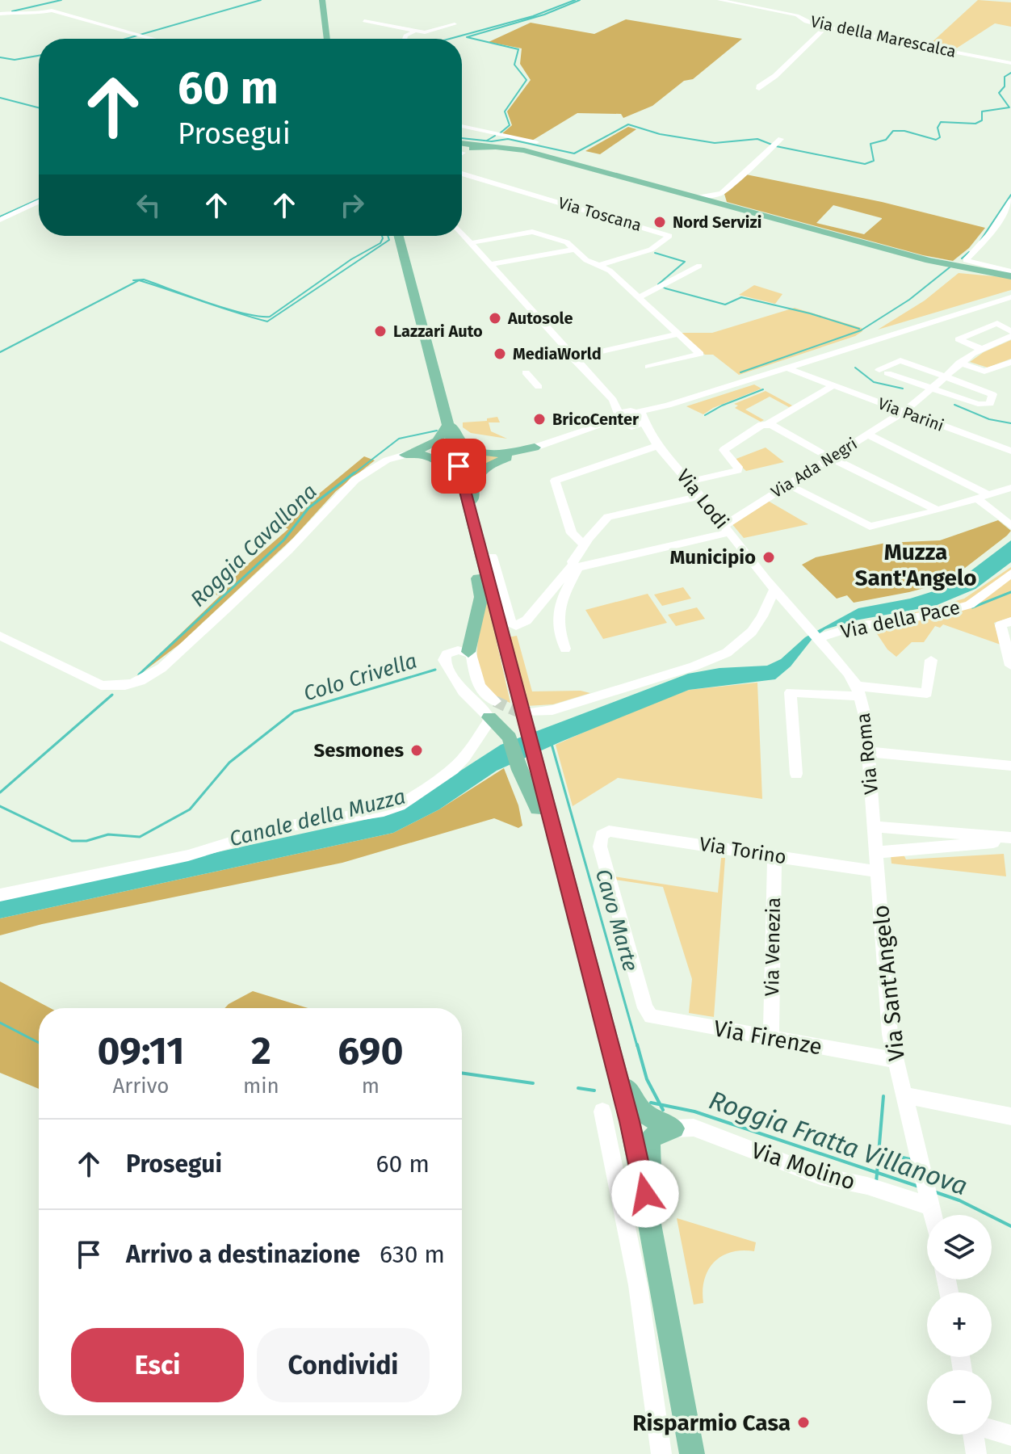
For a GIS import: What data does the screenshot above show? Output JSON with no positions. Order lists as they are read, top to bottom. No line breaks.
{"streets":{"street":["Via della Marescalca","Via Toscana","Via Parini","Via Ada Negri","Via Lodi","Via della Pace","Via Roma","Via Torino","Via Venezia","Via Sant'Angelo","Via Firenze","Via Molino"]},"crossings":[["Via Parini","Via Ada Negri"],["Via Ada Negri","Via Lodi"],["Via Lodi","Via Roma"],["Via della Pace","Via Roma"],["Via Roma","Via Torino"],["Via Roma","Via Sant'Angelo"],["Via Torino","Via Venezia"],["Via Torino","Via Sant'Angelo"],["Via Torino","Via Firenze"],["Via Venezia","Via Firenze"],["Via Sant'Angelo","Via Firenze"],["Via Sant'Angelo","Via Molino"]],"districts":["Muzza Sant'Angelo"],"water":["Roggia Cavallona","Colo Crivella","Canale della Muzza","Cavo Marte","Roggia Fratta Villanova"],"places":["Nord Servizi","Autosole","Lazzari Auto","MediaWorld","BricoCenter","Municipio","Sesmones","Risparmio Casa"],"page":{"turn":["60 m","Prosegui"],"eta":["09:11","Arrivo","2","min","690","m"],"list":[{"name":"Prosegui","value":"60 m"},{"name":"Arrivo a destinazione","value":"630 m"}],"map_buttons":["+","−"],"buttons":["Esci","Condividi"]}}
